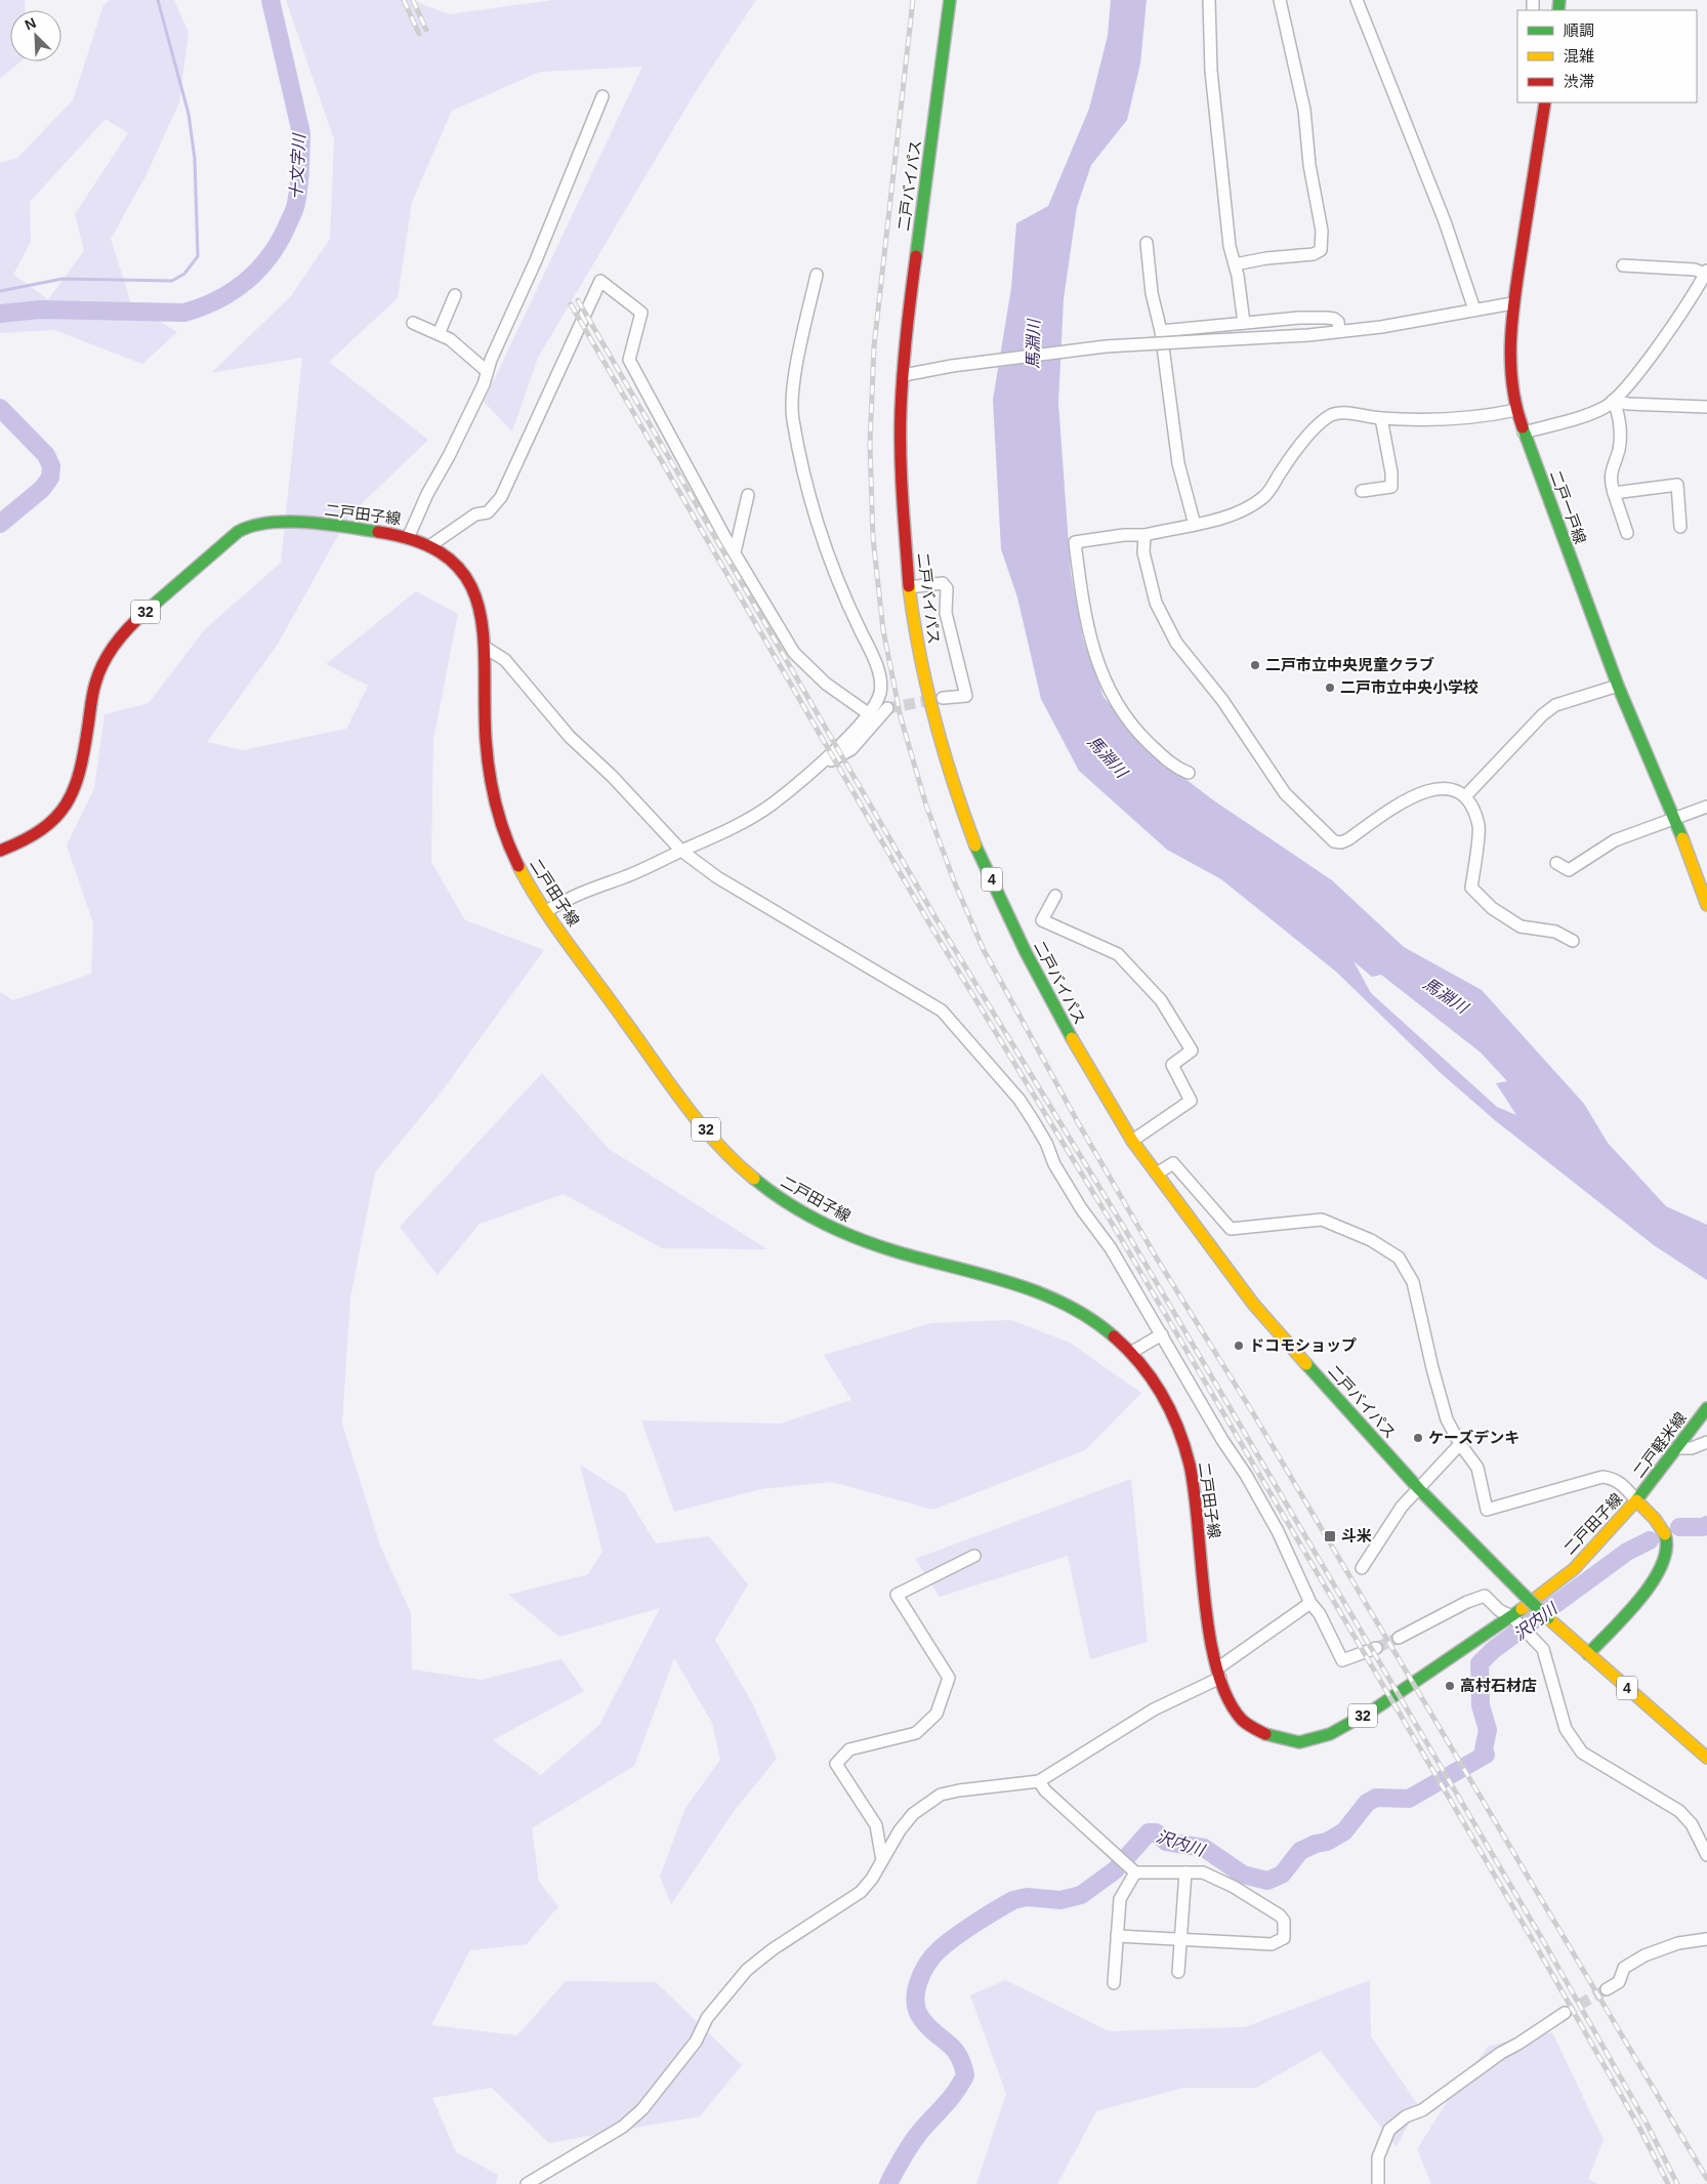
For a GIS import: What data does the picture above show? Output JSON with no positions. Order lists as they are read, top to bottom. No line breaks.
{"streets":{"main road":["二戸バイパス","二戸一戸線","二戸田子線","32","4","二戸軽米線"]},"crossings":[["二戸バイパス","二戸田子線"],["二戸田子線","二戸軽米線"]],"water":["十文字川","馬淵川","沢内川"],"places":{"other":["二戸市立中央児童クラブ","二戸市立中央小学校","ドコモショップ","ケーズデンキ","高村石材店"],"transit":["斗米"]},"legend":["順調","混雑","渋滞"],"north":"top left"}
